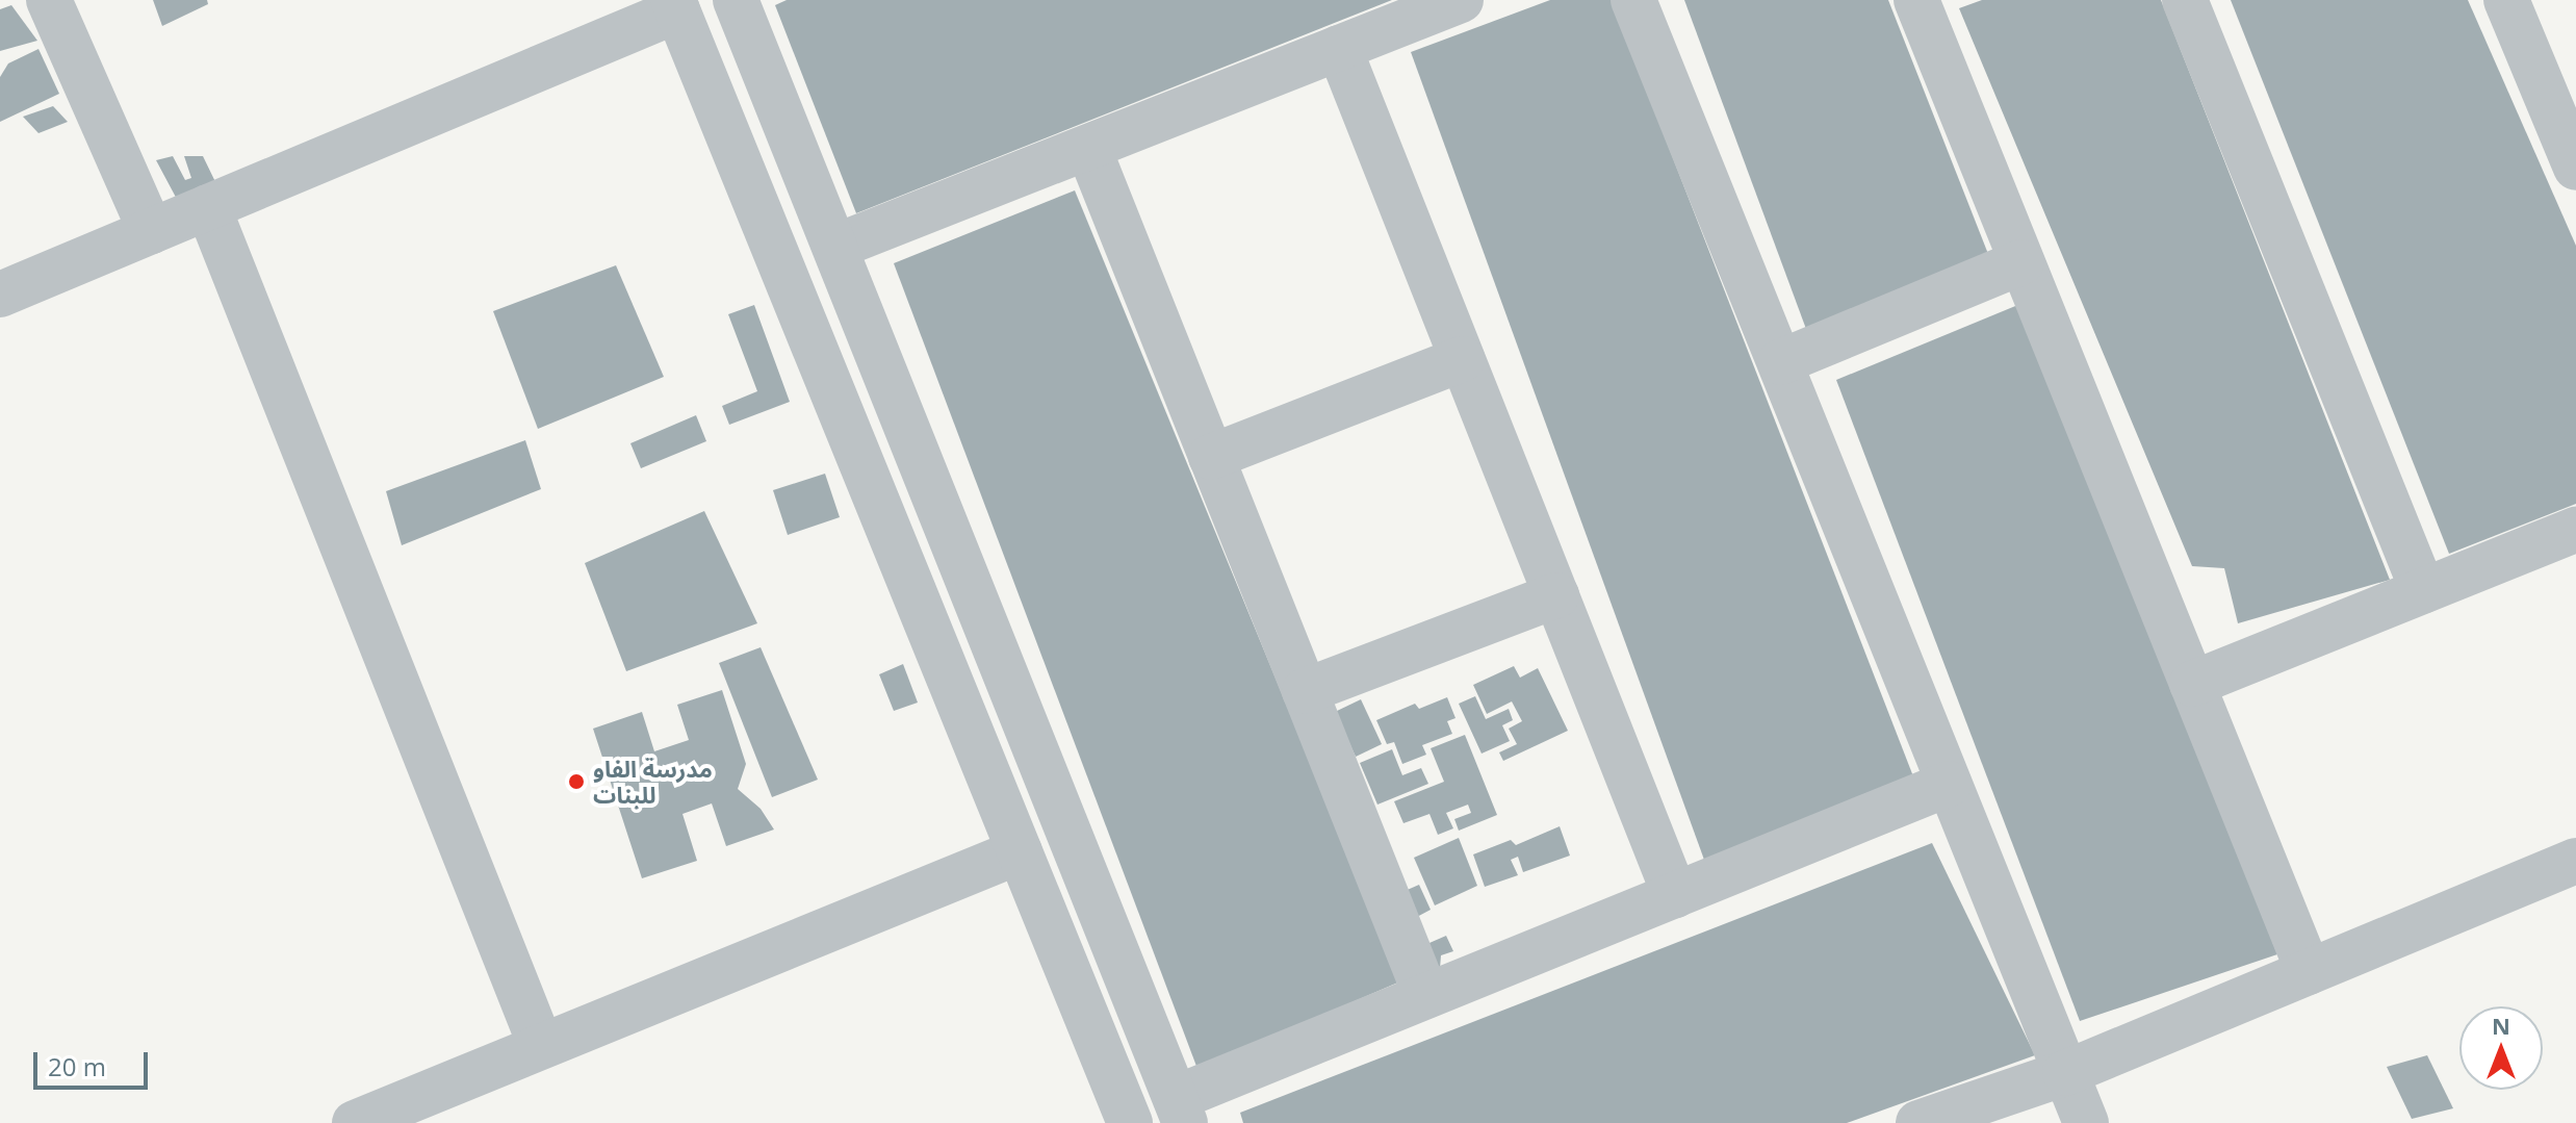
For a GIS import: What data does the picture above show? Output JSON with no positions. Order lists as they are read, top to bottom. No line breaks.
{"places":["مدرسة الفاو للبنات"],"scale_bar":"20 m","north":"top"}
